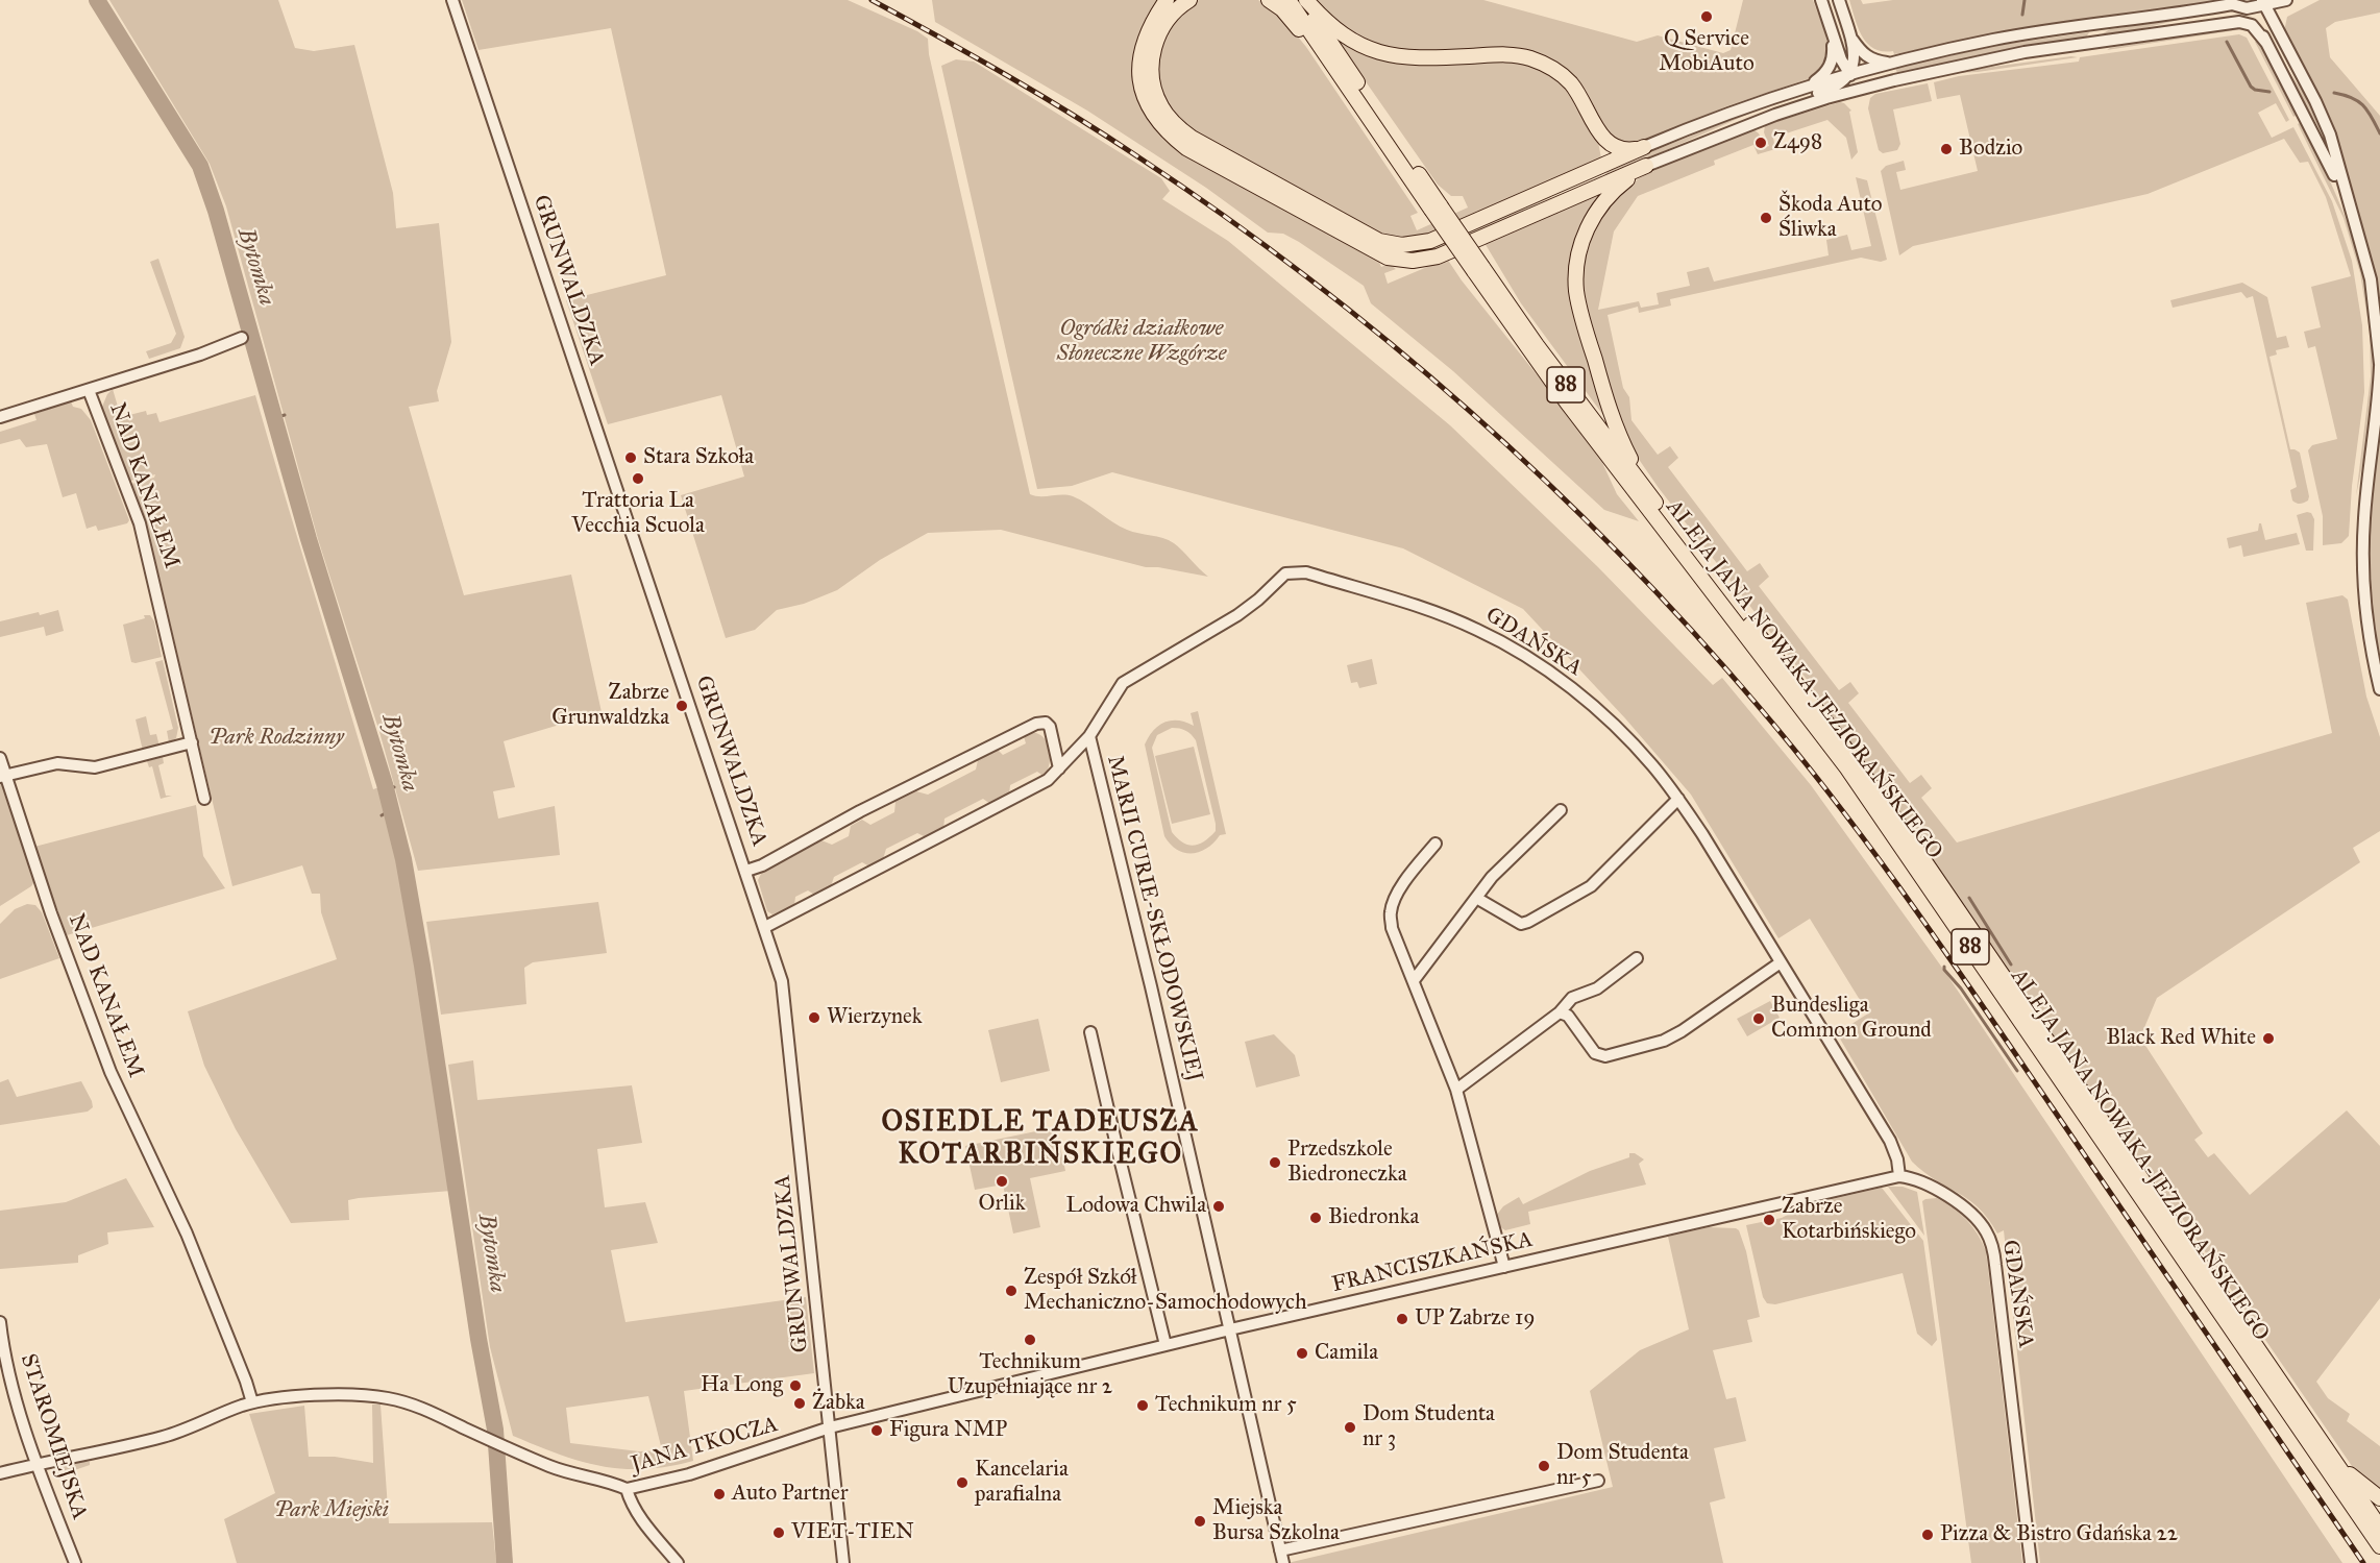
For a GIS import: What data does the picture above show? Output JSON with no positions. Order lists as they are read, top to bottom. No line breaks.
{"streets":{"main road":["88","ALEJA JANA NOWAKA-JEZIORAŃSKIEGO"],"street":["GRUNWALDZKA","NAD KANAŁEM","GDAŃSKA","MARII CURIE-SKŁODOWSKIEJ","FRANCISZKAŃSKA","STAROMIEJSKA","JANA TKOCZA"]},"crossings":[["GRUNWALDZKA","FRANCISZKAŃSKA"],["GRUNWALDZKA","JANA TKOCZA"],["GDAŃSKA","MARII CURIE-SKŁODOWSKIEJ"],["GDAŃSKA","FRANCISZKAŃSKA"],["MARII CURIE-SKŁODOWSKIEJ","FRANCISZKAŃSKA"],["FRANCISZKAŃSKA","JANA TKOCZA"]],"districts":["OSIEDLE TADEUSZA KOTARBIŃSKIEGO"],"water":["Bytomka"],"parks":["Ogródki działkowe Słoneczne Wzgórze","Park Rodzinny","Park Miejski"],"places":["Q Service MobiAuto","Z498","Bodzio","Škoda Auto Śliwka","Stara Szkoła","Trattoria La Vecchia Scuola","Zabrze Grunwaldzka","Wierzynek","Bundesliga Common Ground","Black Red White","Przedszkole Biedroneczka","Orlik","Lodowa Chwila","Biedronka","Zabrze Kotarbińskiego","Zespół Szkół Mechaniczno-Samochodowych","UP Zabrze 19","Technikum Uzupełniające nr 2","Camila","Ha Long","Żabka","Technikum nr 5","Dom Studenta nr 3","Figura NMP","Dom Studenta nr 5","Kancelaria parafialna","Auto Partner","Miejska Bursa Szkolna","VIET-TIEN","Pizza & Bistro Gdańska 22"]}
